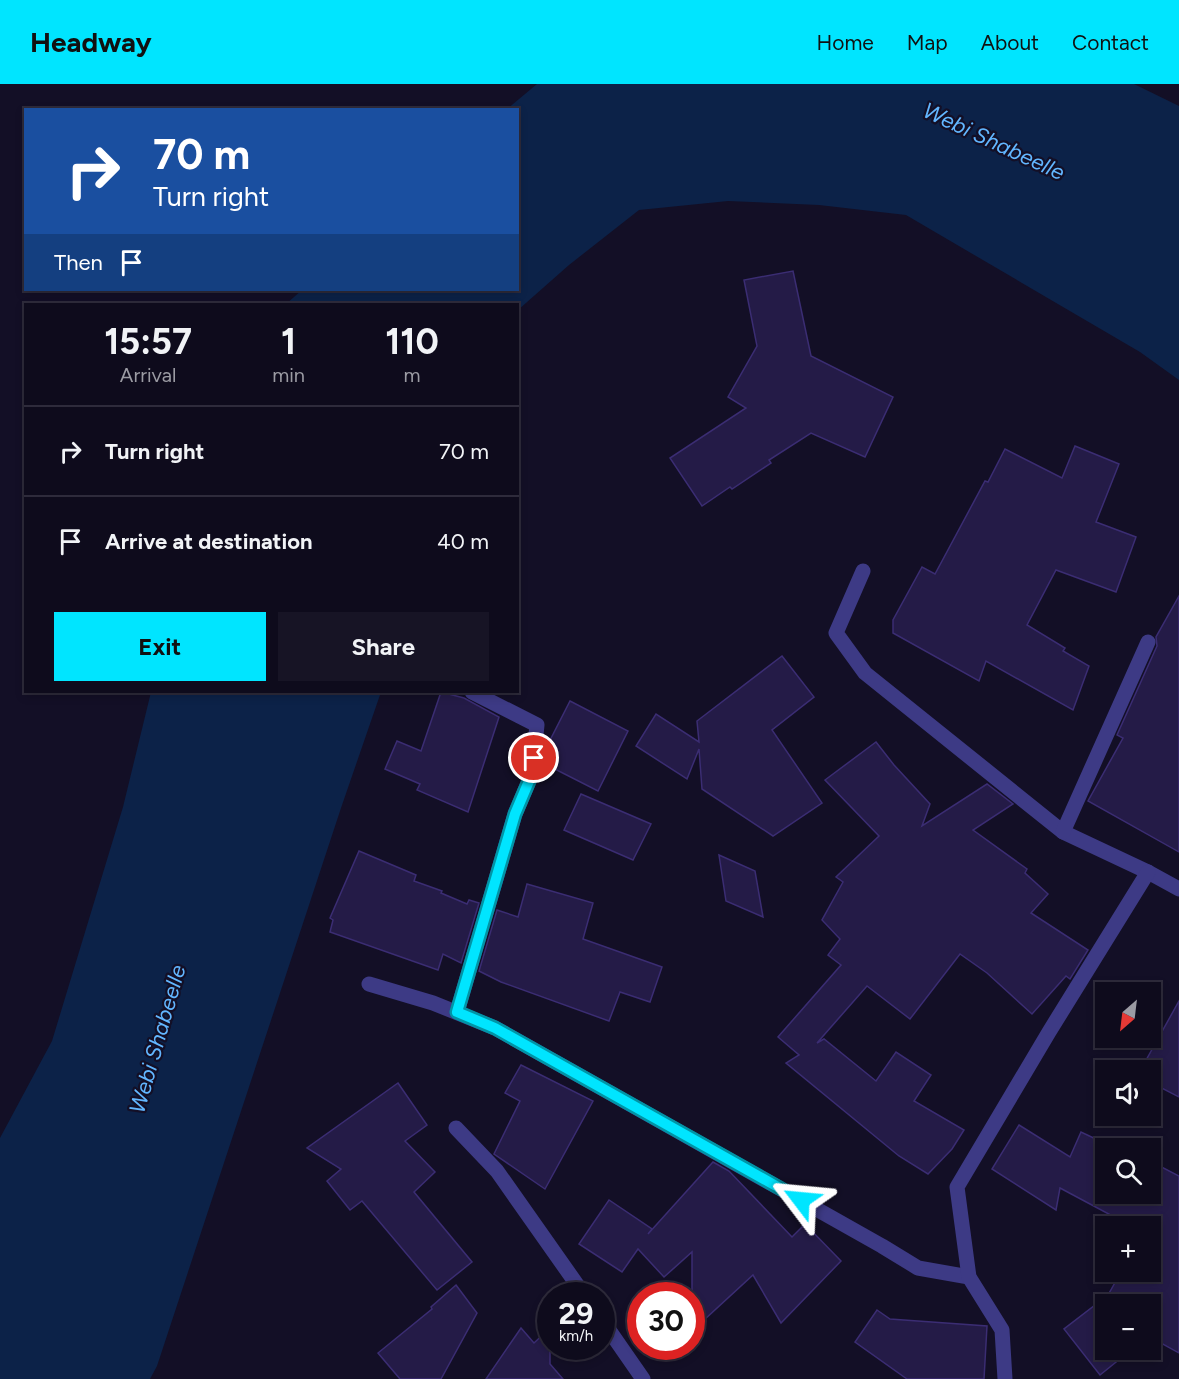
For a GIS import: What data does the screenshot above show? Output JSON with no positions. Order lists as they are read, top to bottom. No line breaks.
{"water":["Webi Shabeelle"],"north":"bottom left","page":{"header":"Headway","nav":["Home","Map","About","Contact"],"turn":["70 m","Turn right"],"then":"Then","eta":["15:57","Arrival","1","min","110","m"],"list":[{"name":"Turn right","value":"70 m"},{"name":"Arrive at destination","value":"40 m"}],"buttons":["Exit","Share"],"map_buttons":["+","−"],"speed":"29 km/h","limit":"30"}}
